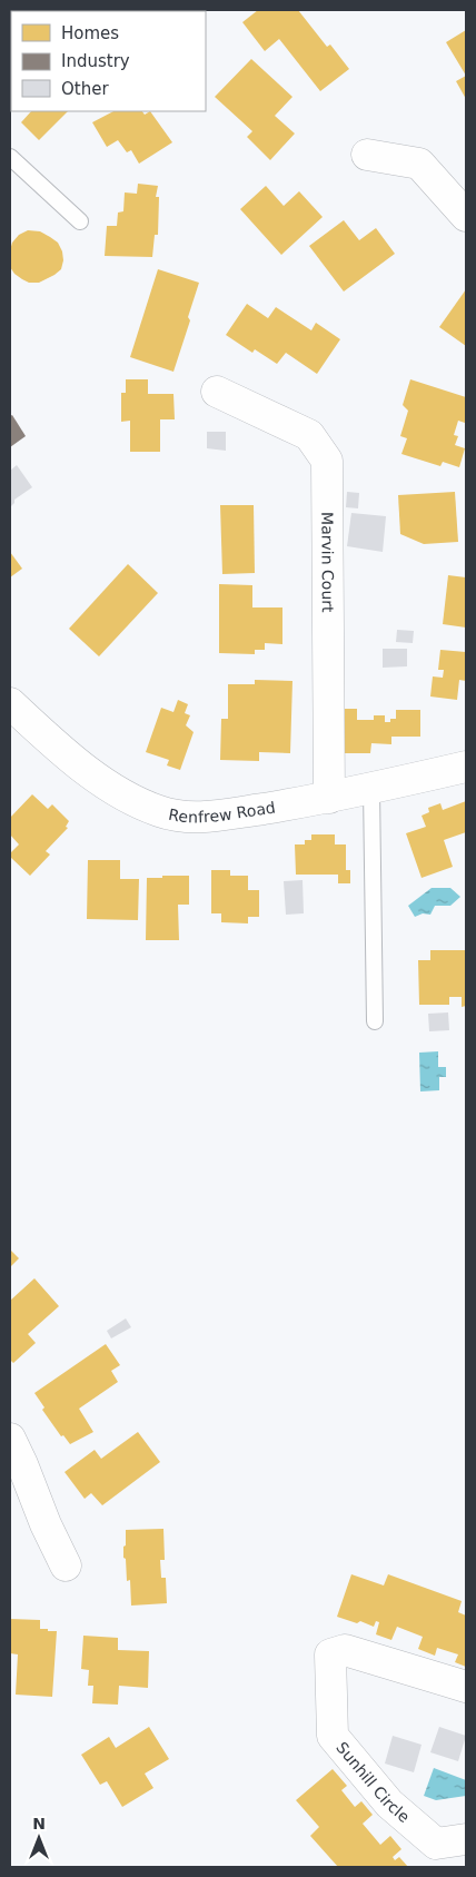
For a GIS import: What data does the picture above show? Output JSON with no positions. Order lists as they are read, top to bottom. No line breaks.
{"streets":{"street":["Marvin Court","Renfrew Road","Sunhill Circle"]},"crossings":[["Marvin Court","Renfrew Road"]],"legend":["Homes","Industry","Other"],"north":"top"}
